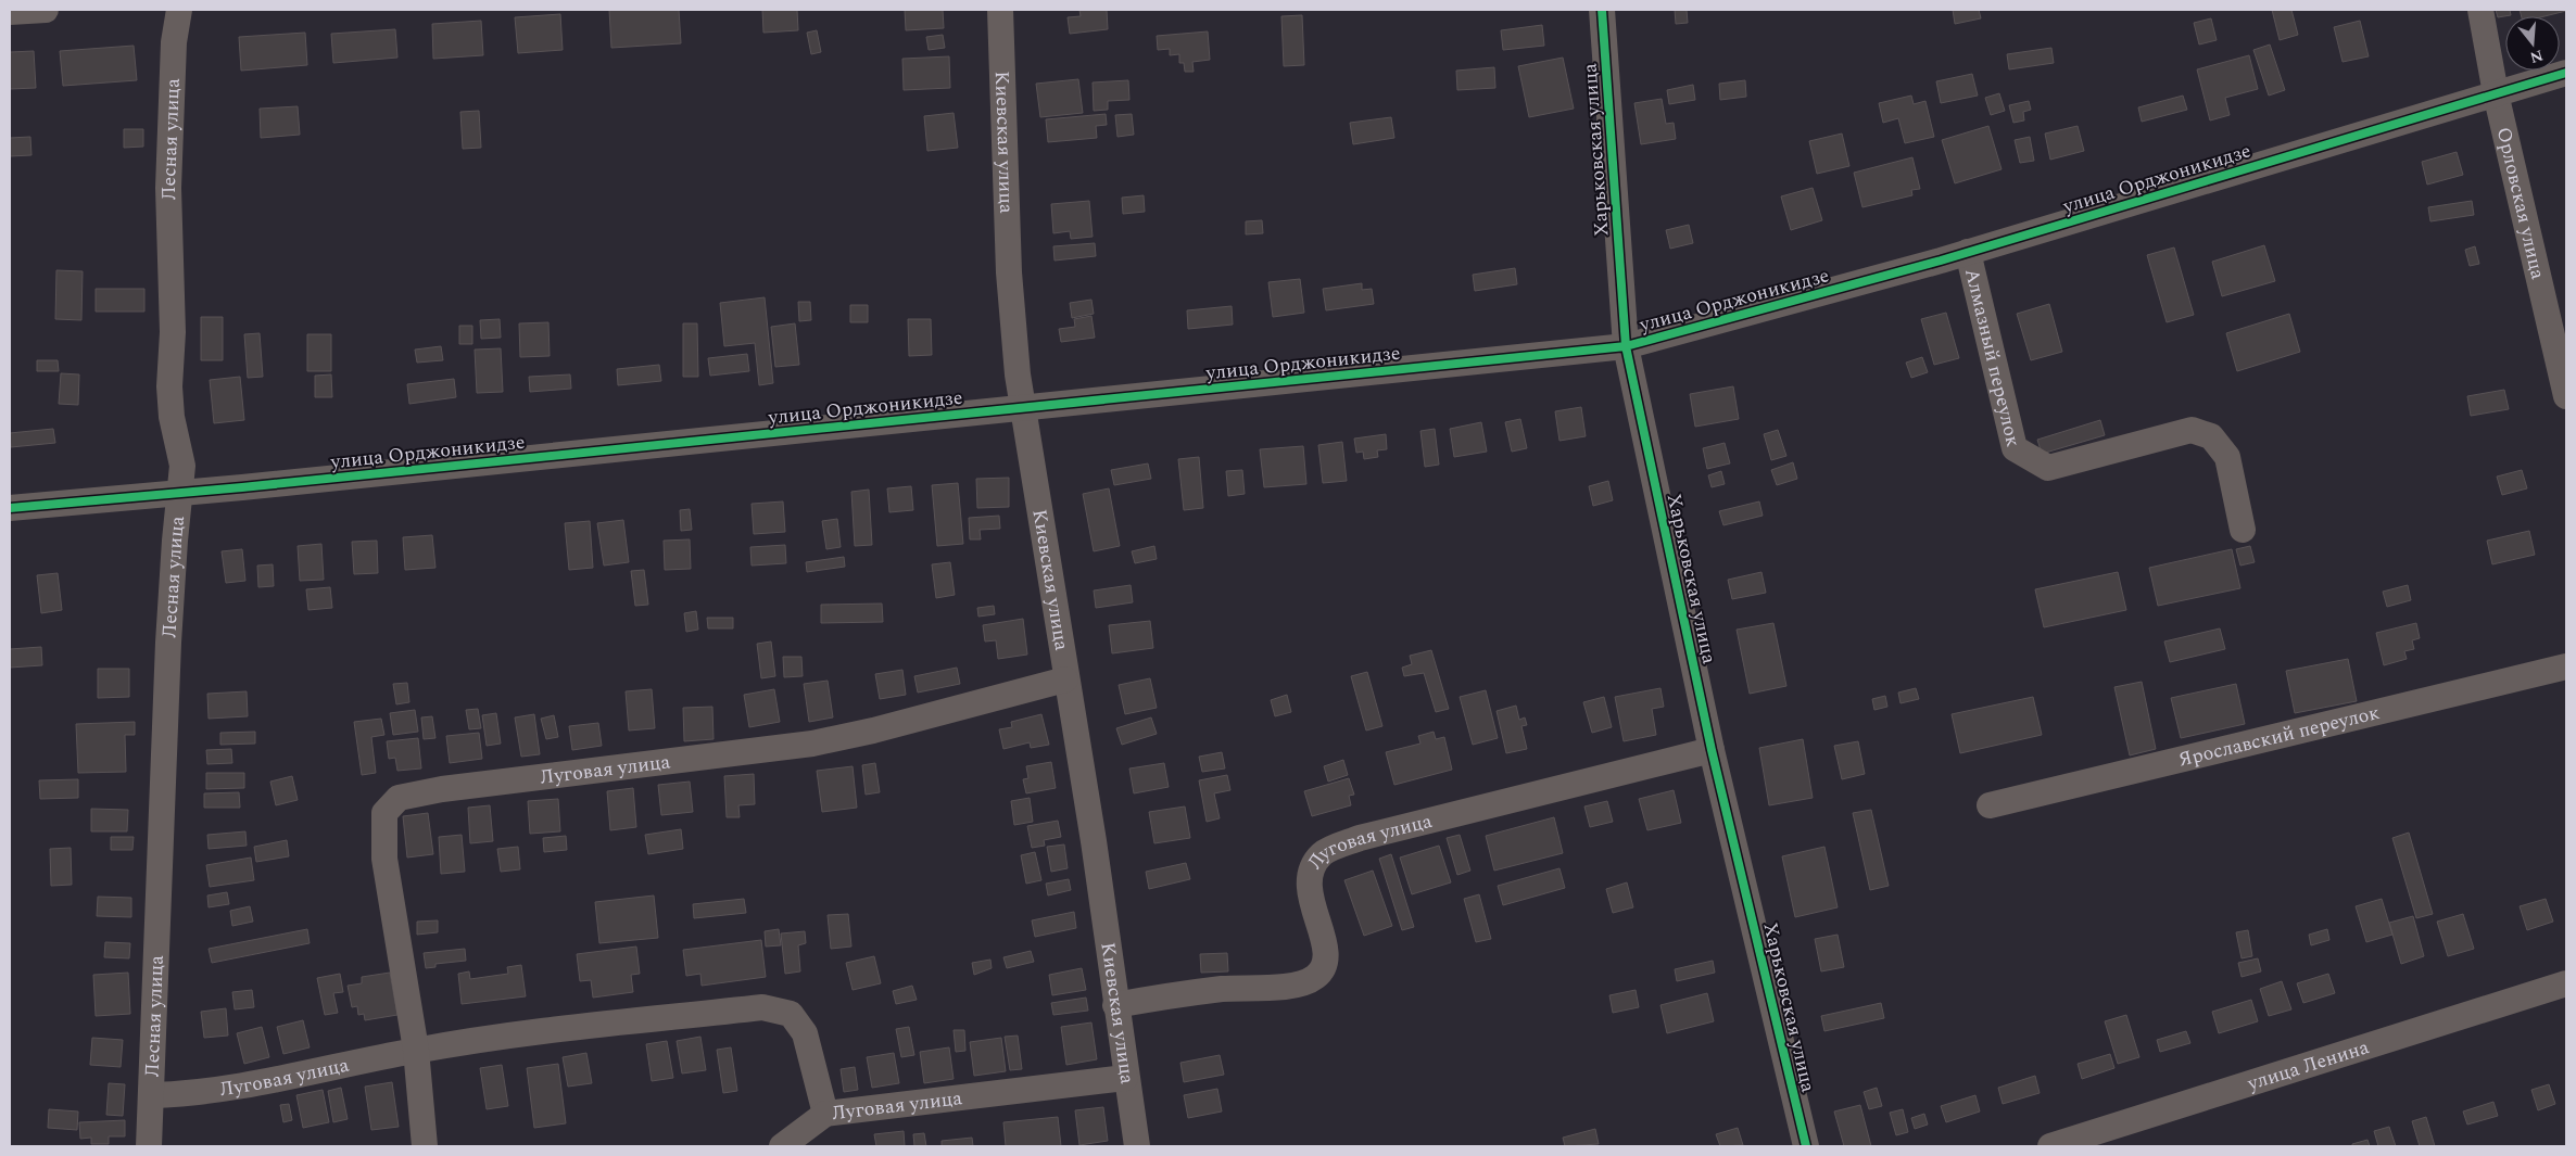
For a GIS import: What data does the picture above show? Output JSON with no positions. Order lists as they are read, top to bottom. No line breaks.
{"streets":{"street":["Лесная улица","Киевская улица","Харьковская улица","улица Орджоникидзе","Орловская улица","Алмазный переулок","Ярославский переулок","Луговая улица","улица Ленина"]},"crossings":[["Лесная улица","улица Орджоникидзе"],["Лесная улица","Луговая улица"],["Киевская улица","улица Орджоникидзе"],["Киевская улица","Луговая улица"],["Харьковская улица","улица Орджоникидзе"],["Харьковская улица","Луговая улица"],["улица Орджоникидзе","Орловская улица"],["улица Орджоникидзе","Алмазный переулок"]],"north":"bottom"}
